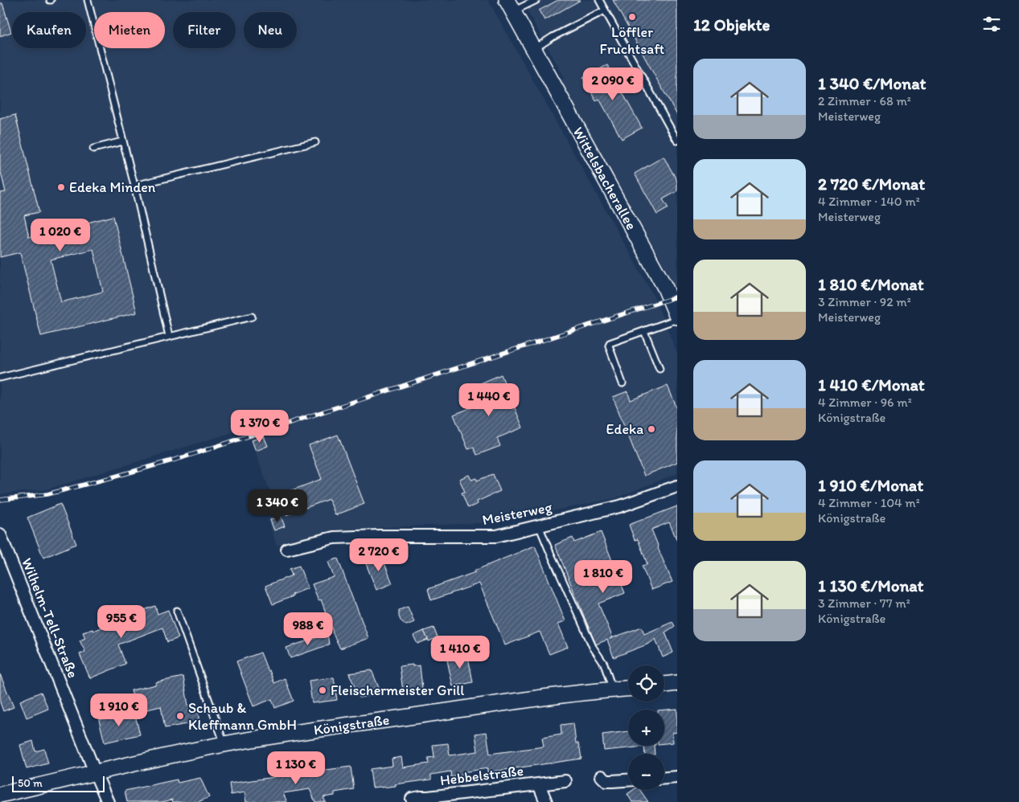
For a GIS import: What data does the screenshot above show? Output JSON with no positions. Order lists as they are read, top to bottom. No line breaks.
{"streets":{"main road":["Wittelsbacherallee","Königstraße"],"street":["Meisterweg","Wilhelm-Tell-Straße","Hebbelstraße"]},"crossings":[["Wilhelm-Tell-Straße","Königstraße"]],"places":["Löffler Fruchtsaft","Edeka Minden","Edeka","Fleischermeister Grill","Schaub & Kleffmann GmbH"],"scale_bar":"50 m","page":{"heading":"12 Objekte","chip":["Kaufen","Mieten","Filter","Neu"],"list":[{"name":"1 340 €/Monat","note":"2 Zimmer · 68 m² · Meisterweg"},{"name":"2 720 €/Monat","note":"4 Zimmer · 140 m² · Meisterweg"},{"name":"1 810 €/Monat","note":"3 Zimmer · 92 m² · Meisterweg"},{"name":"1 410 €/Monat","note":"4 Zimmer · 96 m² · Königstraße"},{"name":"1 910 €/Monat","note":"4 Zimmer · 104 m² · Königstraße"},{"name":"1 130 €/Monat","note":"3 Zimmer · 77 m² · Königstraße"}],"price":["2 090 €","1 020 €","1 440 €","1 370 €","1 340 €","2 720 €","1 810 €","955 €","988 €","1 410 €","1 910 €","1 130 €"],"map_buttons":["+","−"],"scale":"50 m"}}
